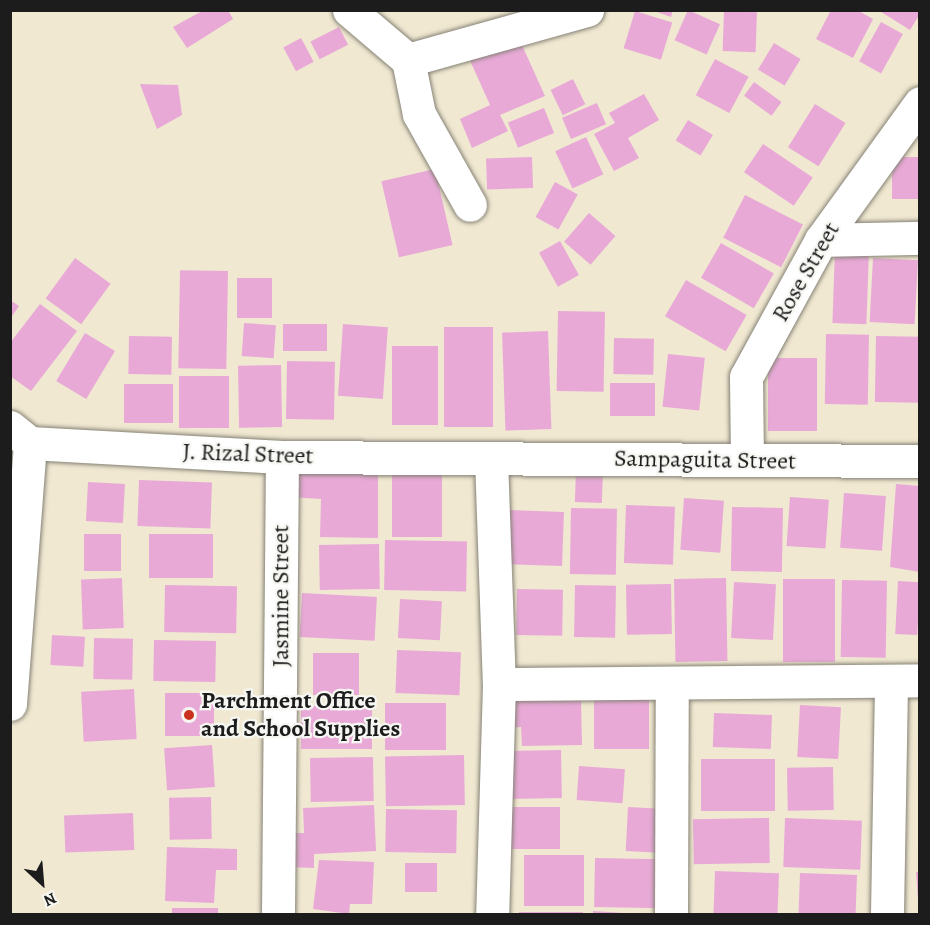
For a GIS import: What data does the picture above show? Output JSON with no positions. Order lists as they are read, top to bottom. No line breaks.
{"streets":{"street":["Rose Street","J. Rizal Street","Sampaguita Street","Jasmine Street"]},"crossings":[["Rose Street","Sampaguita Street"],["J. Rizal Street","Sampaguita Street"],["J. Rizal Street","Jasmine Street"]],"places":["Parchment Office and School Supplies"],"north":"bottom right"}
